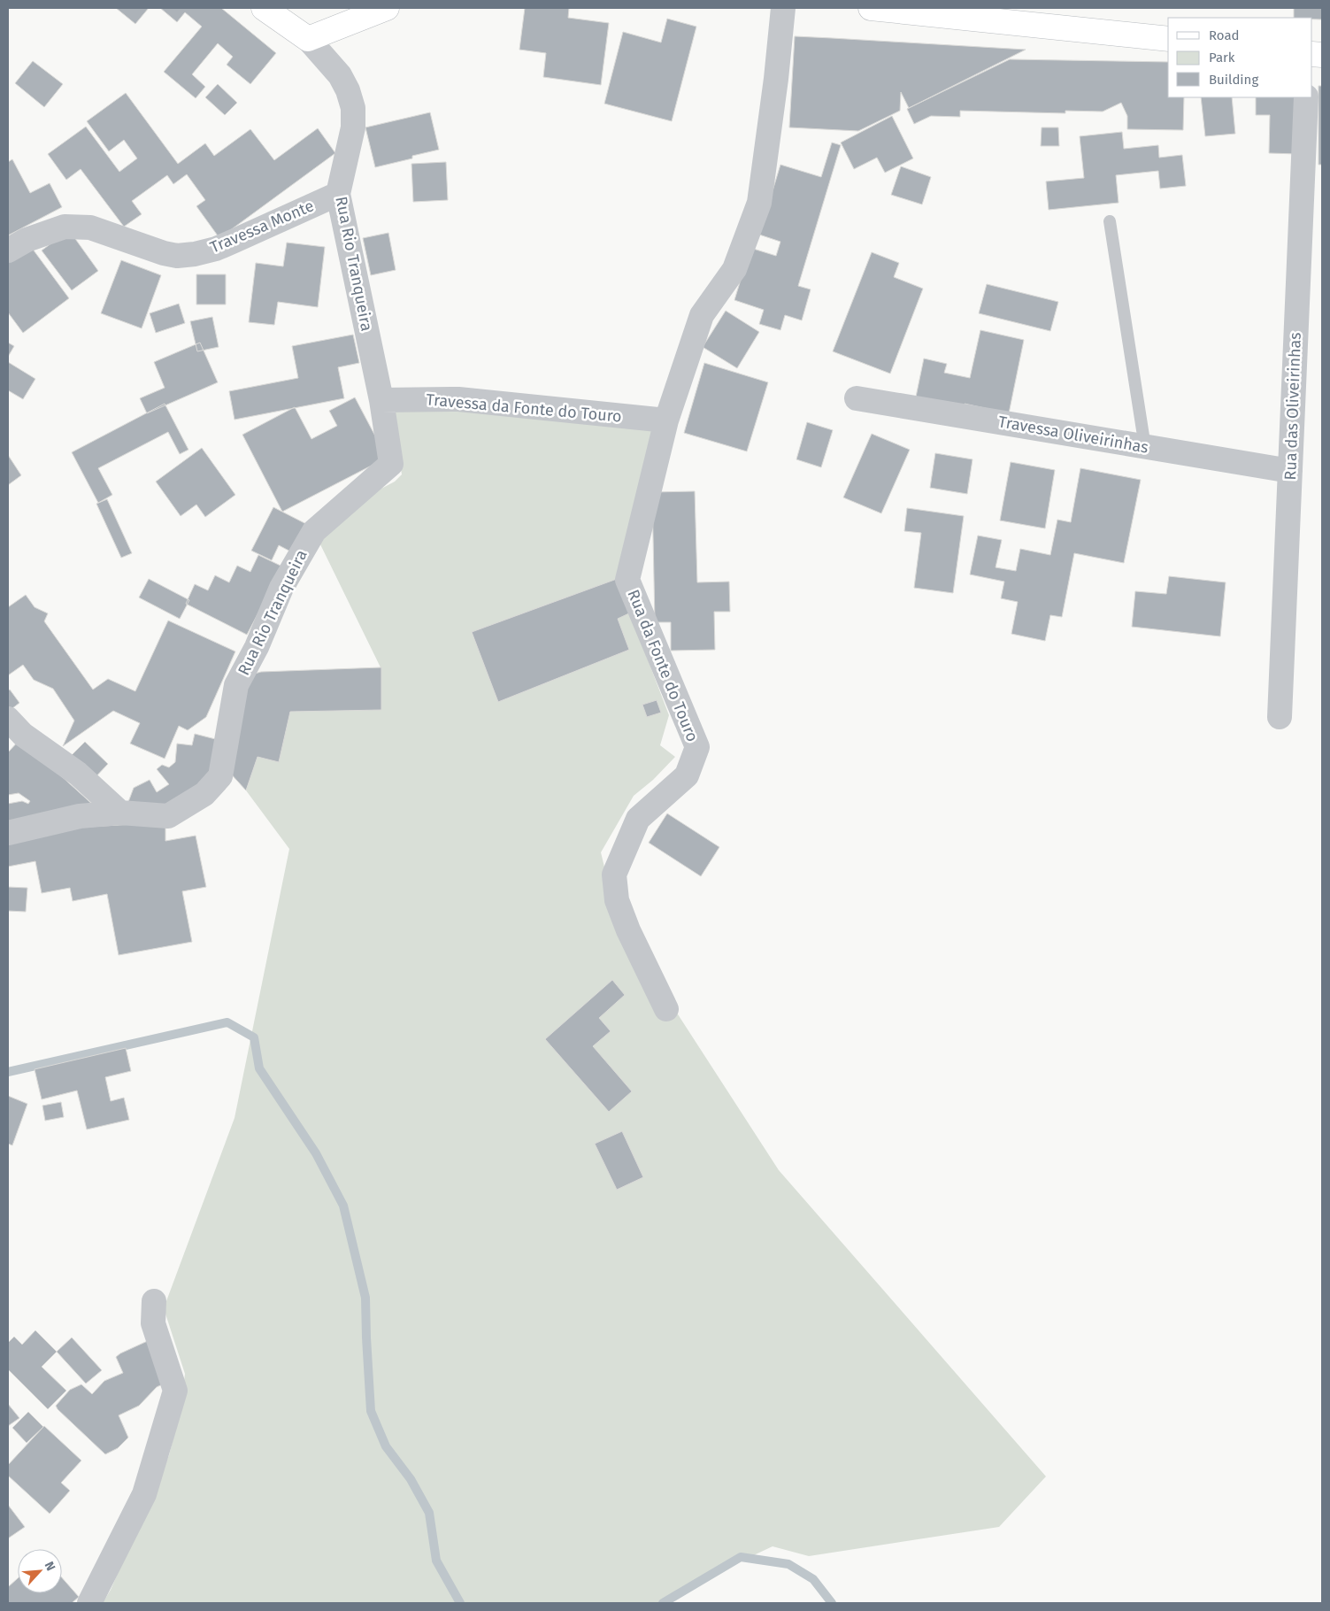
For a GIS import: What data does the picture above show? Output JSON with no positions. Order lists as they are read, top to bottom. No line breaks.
{"streets":{"street":["Travessa Monte","Rua Rio Tranqueira","Rua das Oliveirinhas","Travessa da Fonte do Touro","Travessa Oliveirinhas","Rua da Fonte do Touro"]},"crossings":[["Travessa Monte","Rua Rio Tranqueira"],["Rua Rio Tranqueira","Travessa da Fonte do Touro"],["Rua das Oliveirinhas","Travessa Oliveirinhas"],["Travessa da Fonte do Touro","Rua da Fonte do Touro"]],"legend":["Road","Park","Building"],"north":"top right"}
